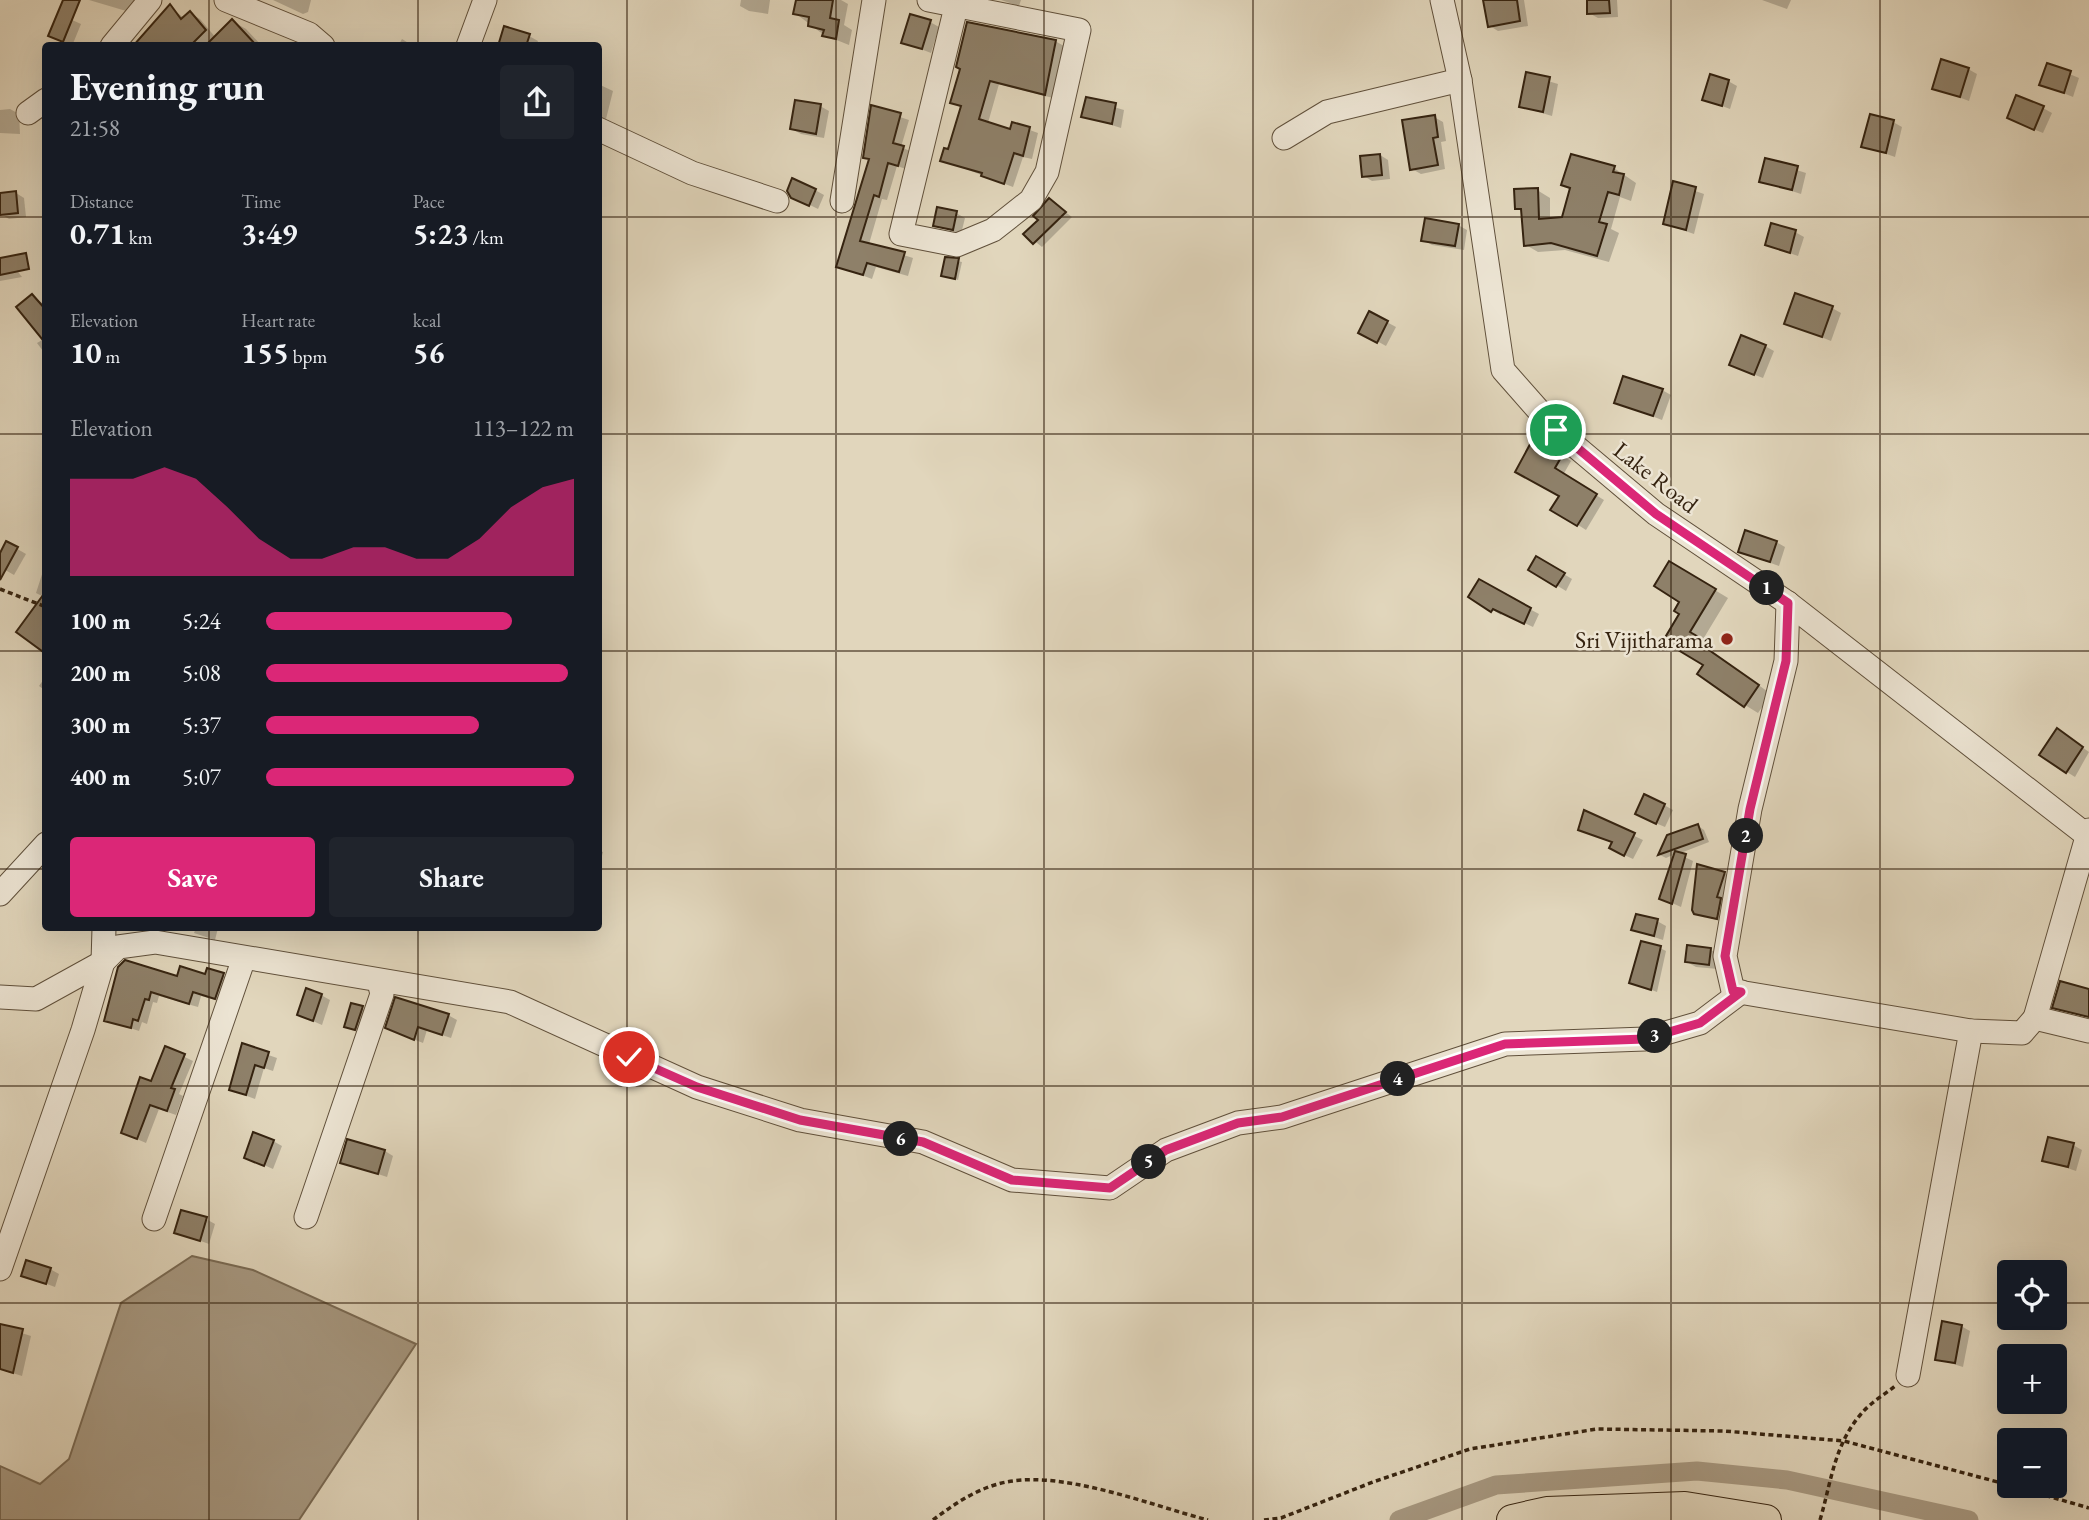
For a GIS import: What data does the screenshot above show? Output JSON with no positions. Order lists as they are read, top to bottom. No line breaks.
{"streets":{"street":["Lake Road"]},"places":["Sri Vijitharama"],"page":{"heading":["Evening run","21:58"],"stats":[["Distance","0.71 km"],["Time","3:49"],["Pace","5:23 /km"],["Elevation","10 m"],["Heart rate","155 bpm"],["kcal","56"]],"chart":["Elevation","113–122 m"],"pins":["1","2","3","4","6","5"],"list":[{"name":"100 m","note":"5:24"},{"name":"200 m","note":"5:08"},{"name":"300 m","note":"5:37"},{"name":"400 m","note":"5:07"}],"buttons":["Save","Share"],"map_buttons":["+","−"]}}
